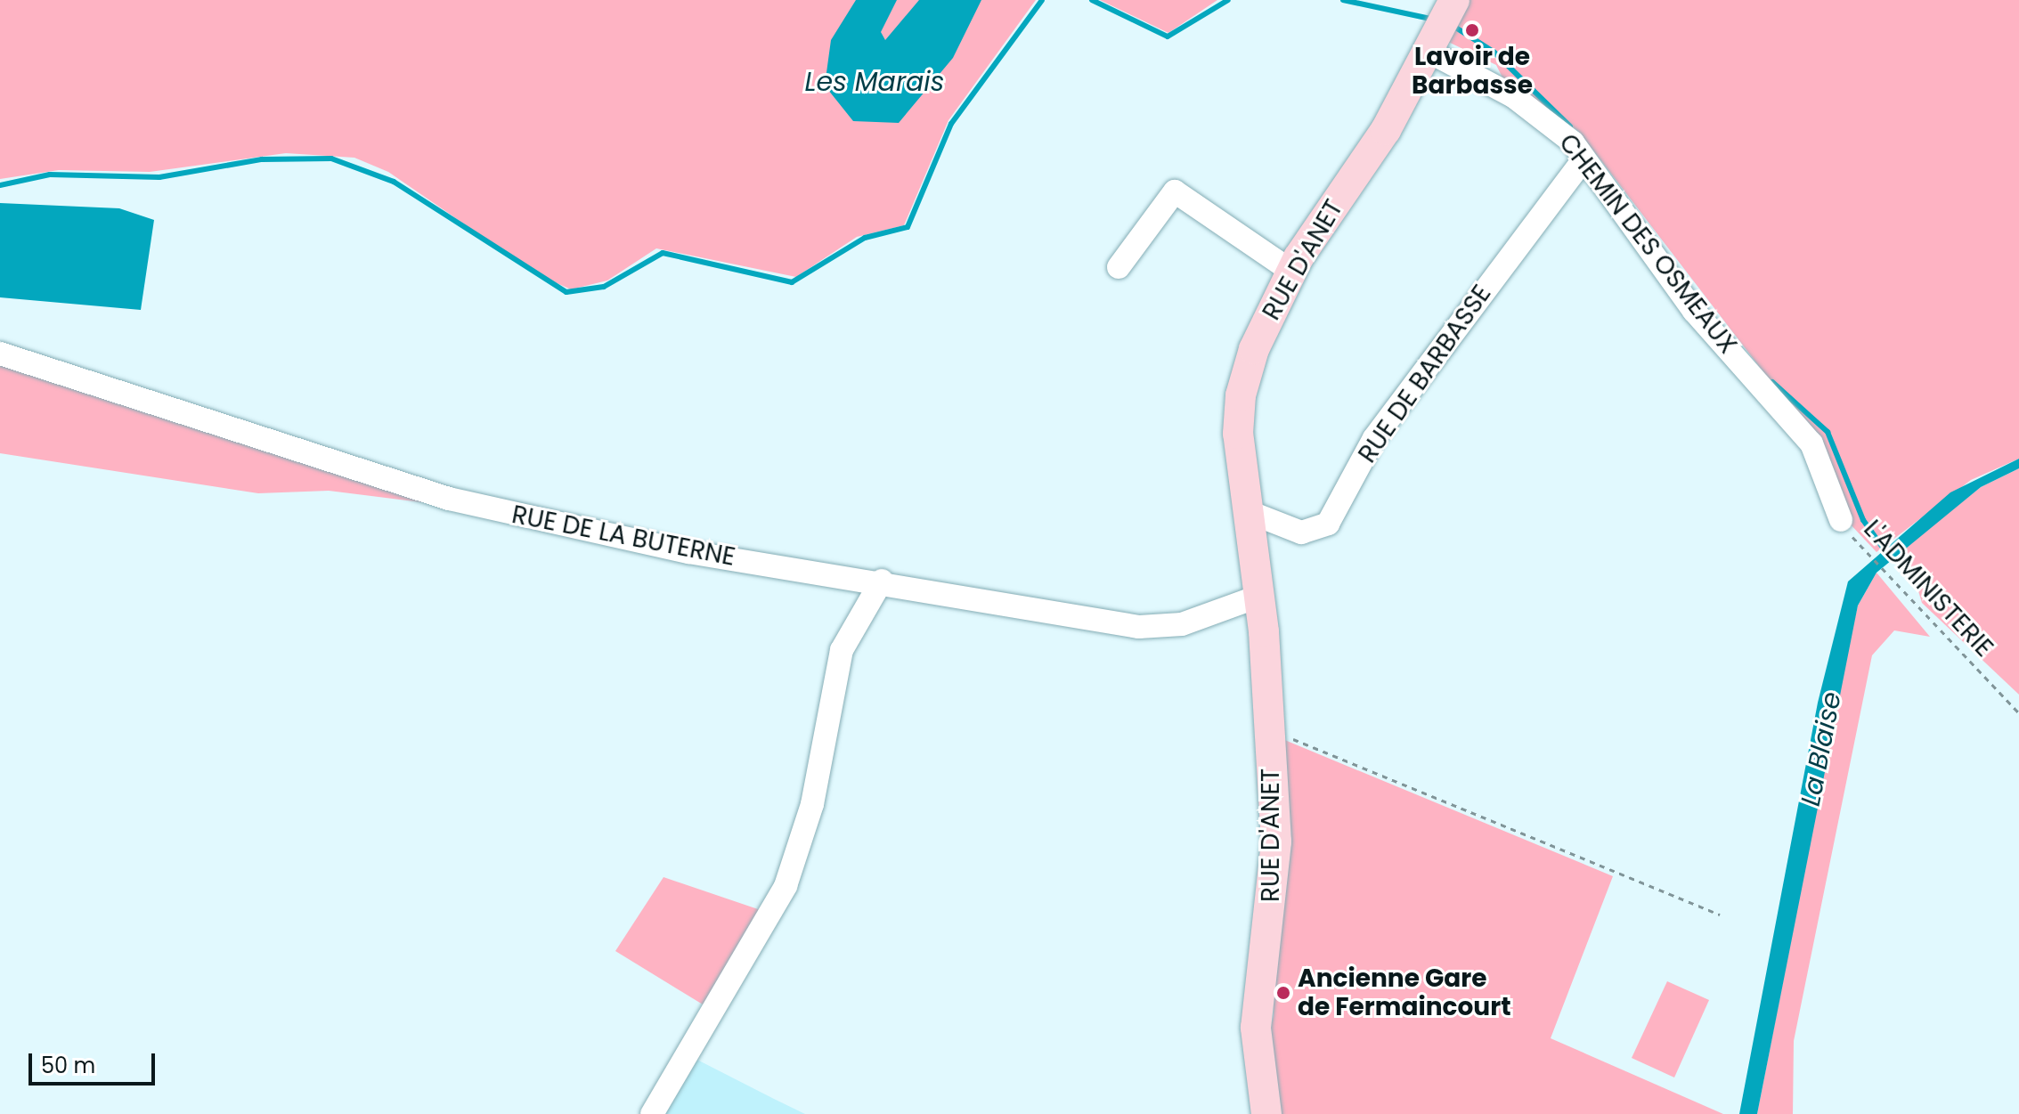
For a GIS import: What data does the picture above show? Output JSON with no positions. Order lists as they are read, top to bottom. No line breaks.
{"streets":{"main road":["RUE D'ANET"],"street":["CHEMIN DES OSMEAUX","RUE DE BARBASSE","RUE DE LA BUTERNE"],"path":["L'ADMINISTERIE"]},"crossings":[["CHEMIN DES OSMEAUX","RUE D'ANET"],["CHEMIN DES OSMEAUX","RUE DE BARBASSE"],["CHEMIN DES OSMEAUX","L'ADMINISTERIE"],["RUE D'ANET","RUE DE BARBASSE"],["RUE D'ANET","RUE DE LA BUTERNE"]],"water":["Les Marais","La Blaise"],"places":["Lavoir de Barbasse","Ancienne Gare de Fermaincourt"],"scale_bar":"50 m"}
